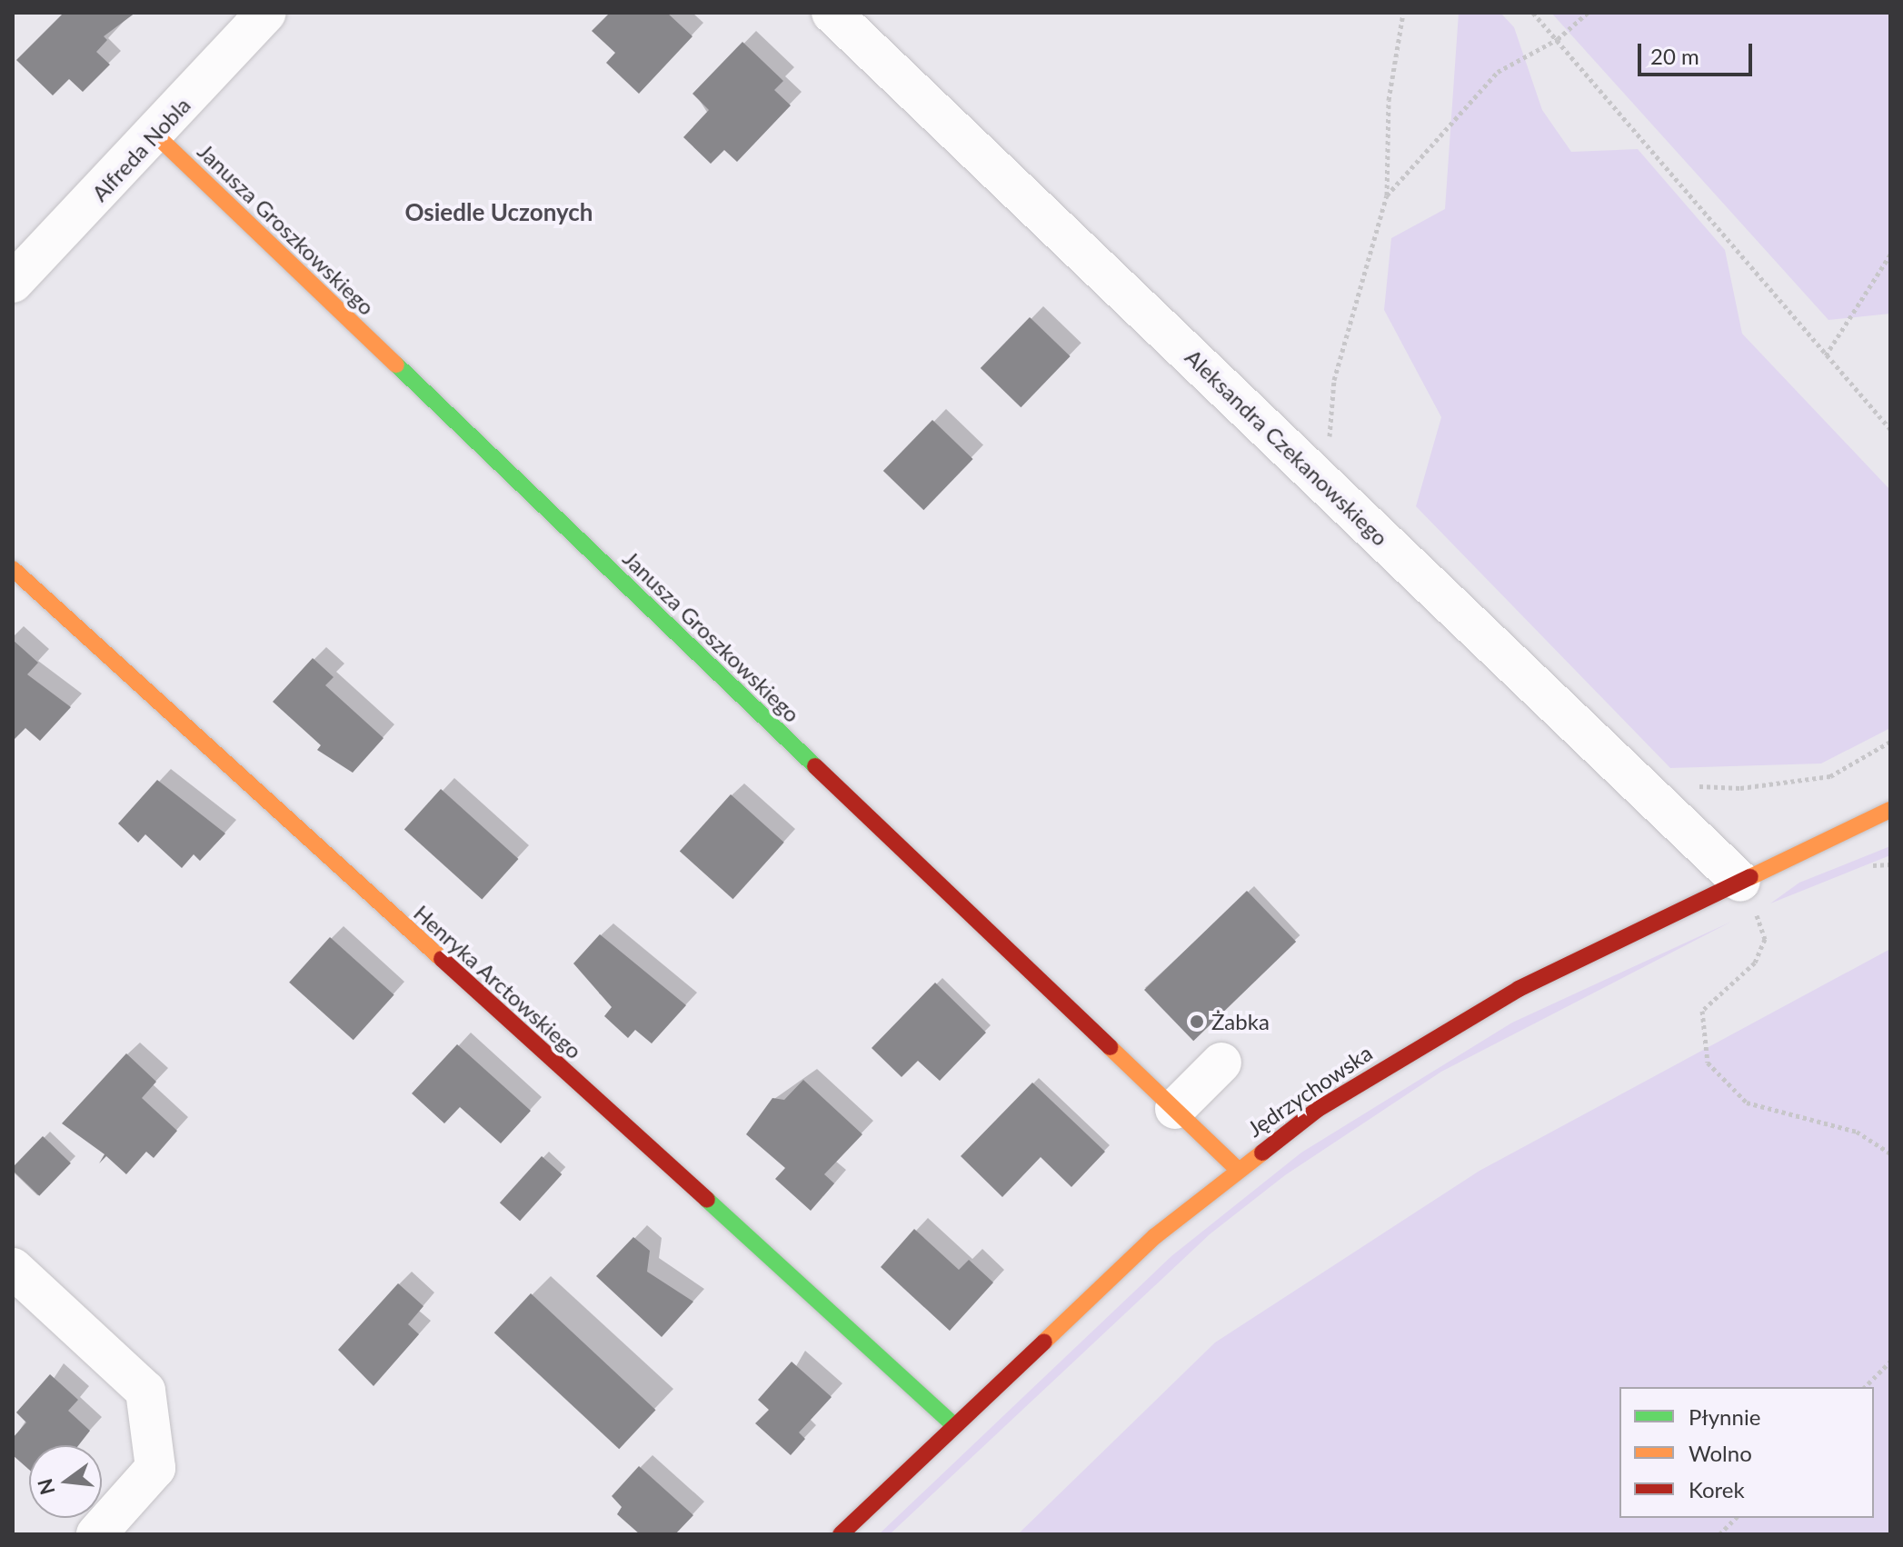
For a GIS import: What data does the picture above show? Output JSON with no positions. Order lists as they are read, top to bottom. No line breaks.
{"streets":{"street":["Alfreda Nobla","Janusza Groszkowskiego","Aleksandra Czekanowskiego","Henryka Arctowskiego","Jędrzychowska"]},"crossings":[["Alfreda Nobla","Janusza Groszkowskiego"],["Janusza Groszkowskiego","Jędrzychowska"],["Aleksandra Czekanowskiego","Jędrzychowska"],["Henryka Arctowskiego","Jędrzychowska"]],"districts":["Osiedle Uczonych"],"places":["Żabka"],"legend":["Płynnie","Wolno","Korek"],"scale_bar":"20 m","north":"left"}
